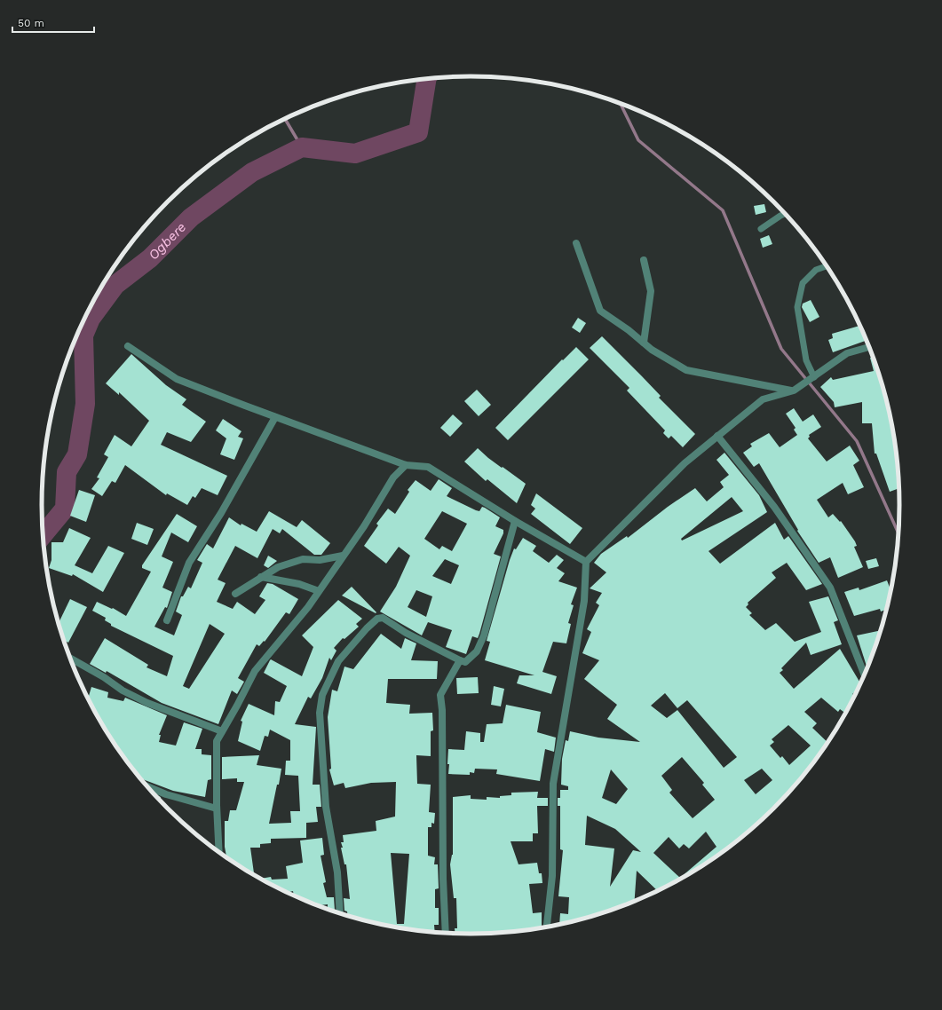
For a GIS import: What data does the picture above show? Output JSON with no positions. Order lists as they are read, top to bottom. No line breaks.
{"water":["Ogbere"],"scale_bar":"50 m"}
